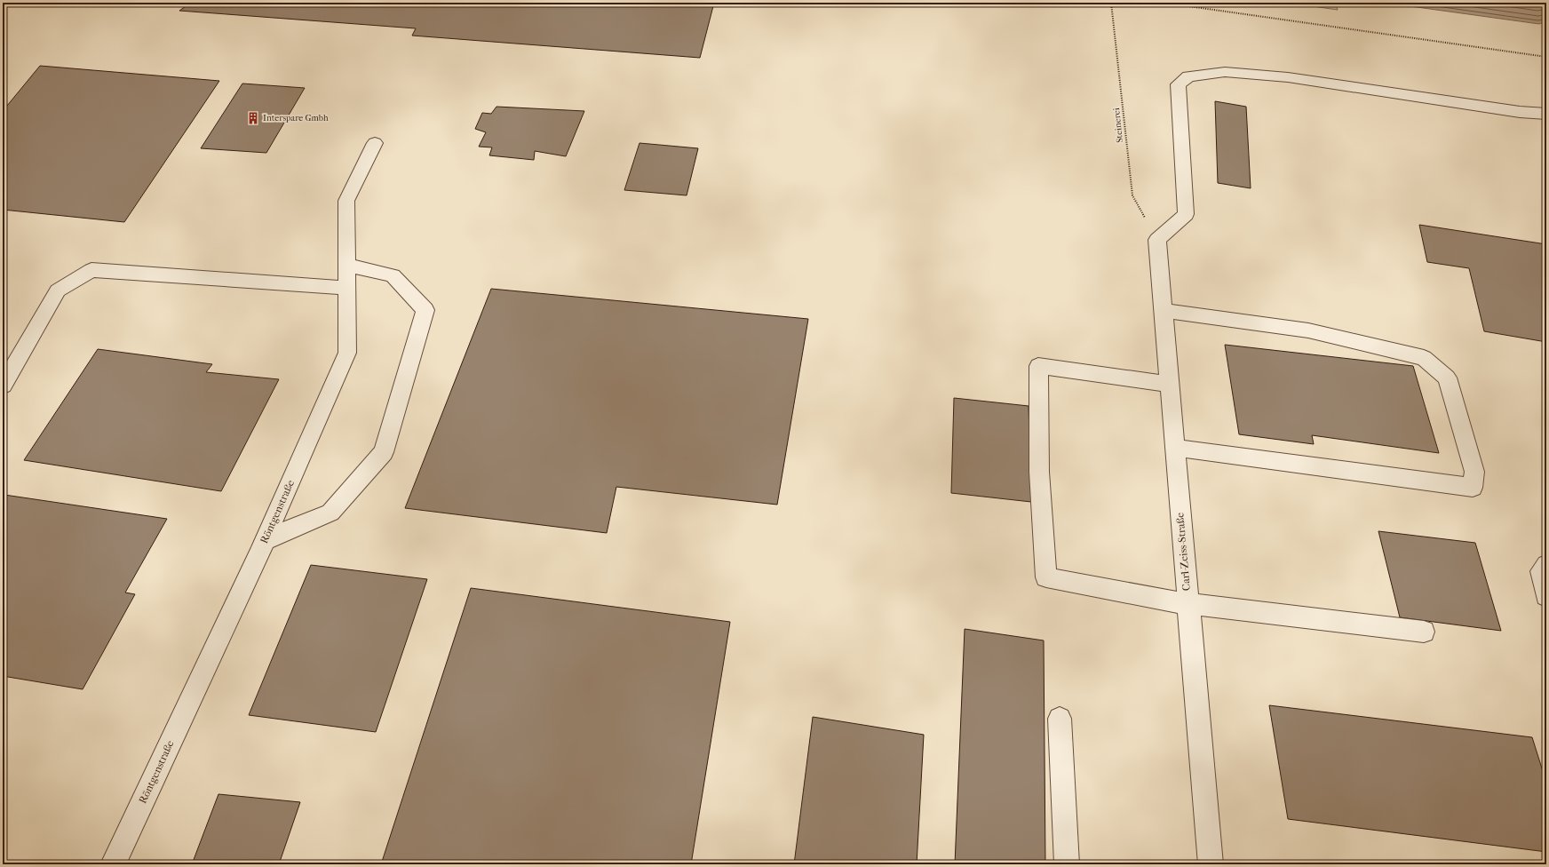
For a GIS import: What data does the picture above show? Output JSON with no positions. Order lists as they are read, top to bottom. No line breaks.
{"streets":{"street":["Röntgenstraße","Carl-Zeiss-Straße"],"path":["Steinerei"]},"crossings":[["Steinerei","Carl-Zeiss-Straße"]],"places":{"building":["Interspare Gmbh"]}}
